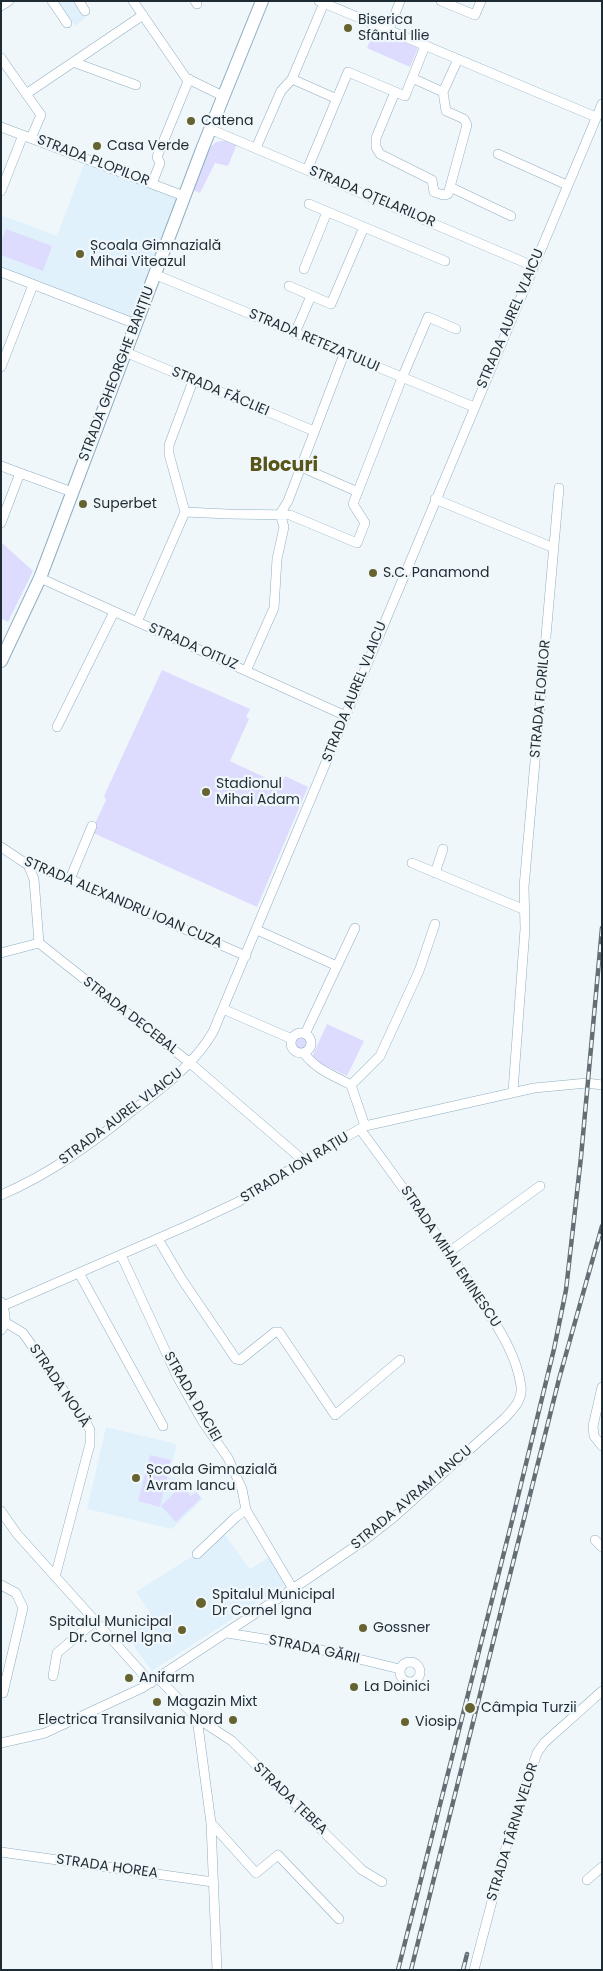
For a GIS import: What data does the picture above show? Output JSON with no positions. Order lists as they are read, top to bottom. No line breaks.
{"streets":{"street":["STRADA PLOPILOR","STRADA OȚELARILOR","STRADA AUREL VLAICU","STRADA RETEZATULUI","STRADA GHEORGHE BARIȚIU","STRADA FĂCLIEI","STRADA OITUZ","STRADA FLORILOR","STRADA ALEXANDRU IOAN CUZA","STRADA DECEBAL","STRADA ION RAȚIU","STRADA MIHAI EMINESCU","STRADA NOUĂ","STRADA DACIEI","STRADA AVRAM IANCU","STRADA GĂRII","STRADA ȚEBEA","STRADA TÂRNAVELOR","STRADA HOREA"]},"crossings":[["STRADA PLOPILOR","STRADA GHEORGHE BARIȚIU"],["STRADA OȚELARILOR","STRADA AUREL VLAICU"],["STRADA OȚELARILOR","STRADA GHEORGHE BARIȚIU"],["STRADA AUREL VLAICU","STRADA RETEZATULUI"],["STRADA AUREL VLAICU","STRADA OITUZ"],["STRADA AUREL VLAICU","STRADA ALEXANDRU IOAN CUZA"],["STRADA AUREL VLAICU","STRADA DECEBAL"],["STRADA RETEZATULUI","STRADA GHEORGHE BARIȚIU"],["STRADA GHEORGHE BARIȚIU","STRADA FĂCLIEI"],["STRADA GHEORGHE BARIȚIU","STRADA OITUZ"],["STRADA FLORILOR","STRADA ION RAȚIU"],["STRADA DECEBAL","STRADA ION RAȚIU"],["STRADA ION RAȚIU","STRADA MIHAI EMINESCU"],["STRADA ION RAȚIU","STRADA DACIEI"],["STRADA MIHAI EMINESCU","STRADA AVRAM IANCU"],["STRADA NOUĂ","STRADA ȚEBEA"],["STRADA DACIEI","STRADA AVRAM IANCU"],["STRADA AVRAM IANCU","STRADA GĂRII"],["STRADA AVRAM IANCU","STRADA ȚEBEA"]],"districts":["Blocuri"],"places":["Biserica Sfântul Ilie","Catena","Casa Verde","Școala Gimnazială Mihai Viteazul","Superbet","S.C. Panamond","Stadionul Mihai Adam","Școala Gimnazială Avram Iancu","Spitalul Municipal Dr Cornel Igna","Gossner","Spitalul Municipal Dr. Cornel Igna","Anifarm","La Doinici","Magazin Mixt","Câmpia Turzii","Electrica Transilvania Nord","Viosip"]}
